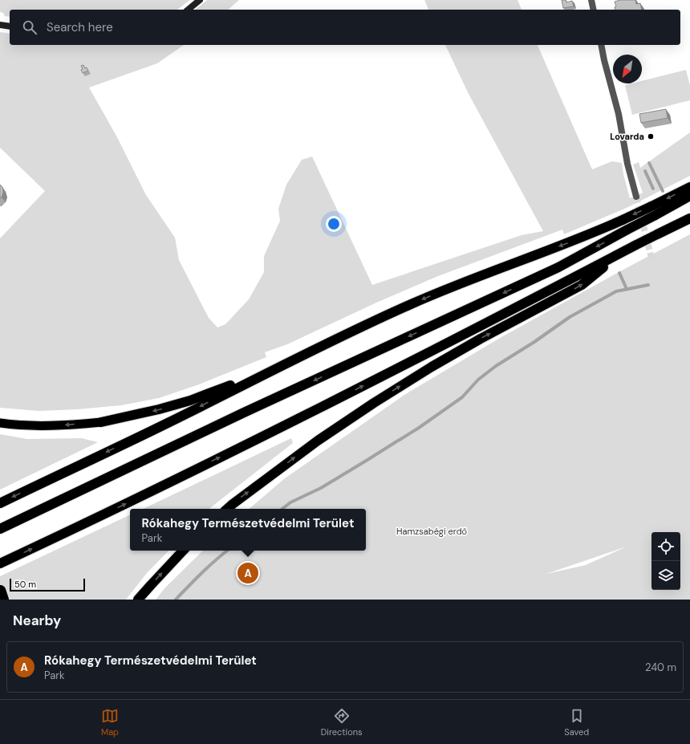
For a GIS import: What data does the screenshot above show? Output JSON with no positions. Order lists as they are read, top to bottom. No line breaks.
{"parks":["Hamzsabégi erdő"],"places":["Lovarda"],"scale_bar":"50 m","north":"bottom left","page":{"search":"Search here","popup":["Rókahegy Természetvédelmi Terület","Park"],"pins":"A","scale":"50 m","heading":"Nearby","list":[{"mark":"A","name":"Rókahegy Természetvédelmi Terület","note":"Park","value":"240 m"}],"nav":["Map","Directions","Saved"]}}
